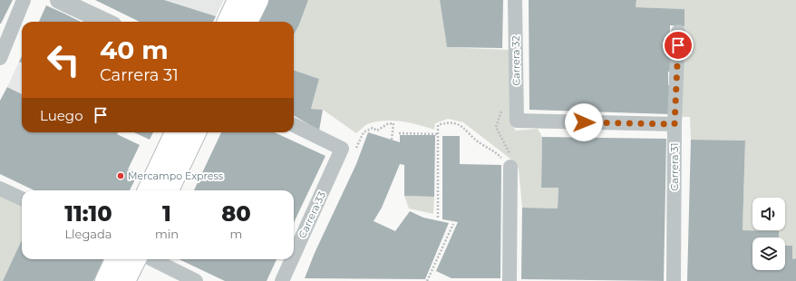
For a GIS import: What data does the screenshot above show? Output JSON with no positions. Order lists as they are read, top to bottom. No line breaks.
{"streets":{"street":["Carrera 32","Carrera 31","Carrera 33"]},"crossings":[["Carrera 32","Carrera 31"]],"places":["Mercampo Express"],"page":{"turn":["40 m","Carrera 31"],"then":"Luego","eta":["11:10","Llegada","1","min","80","m"]}}
